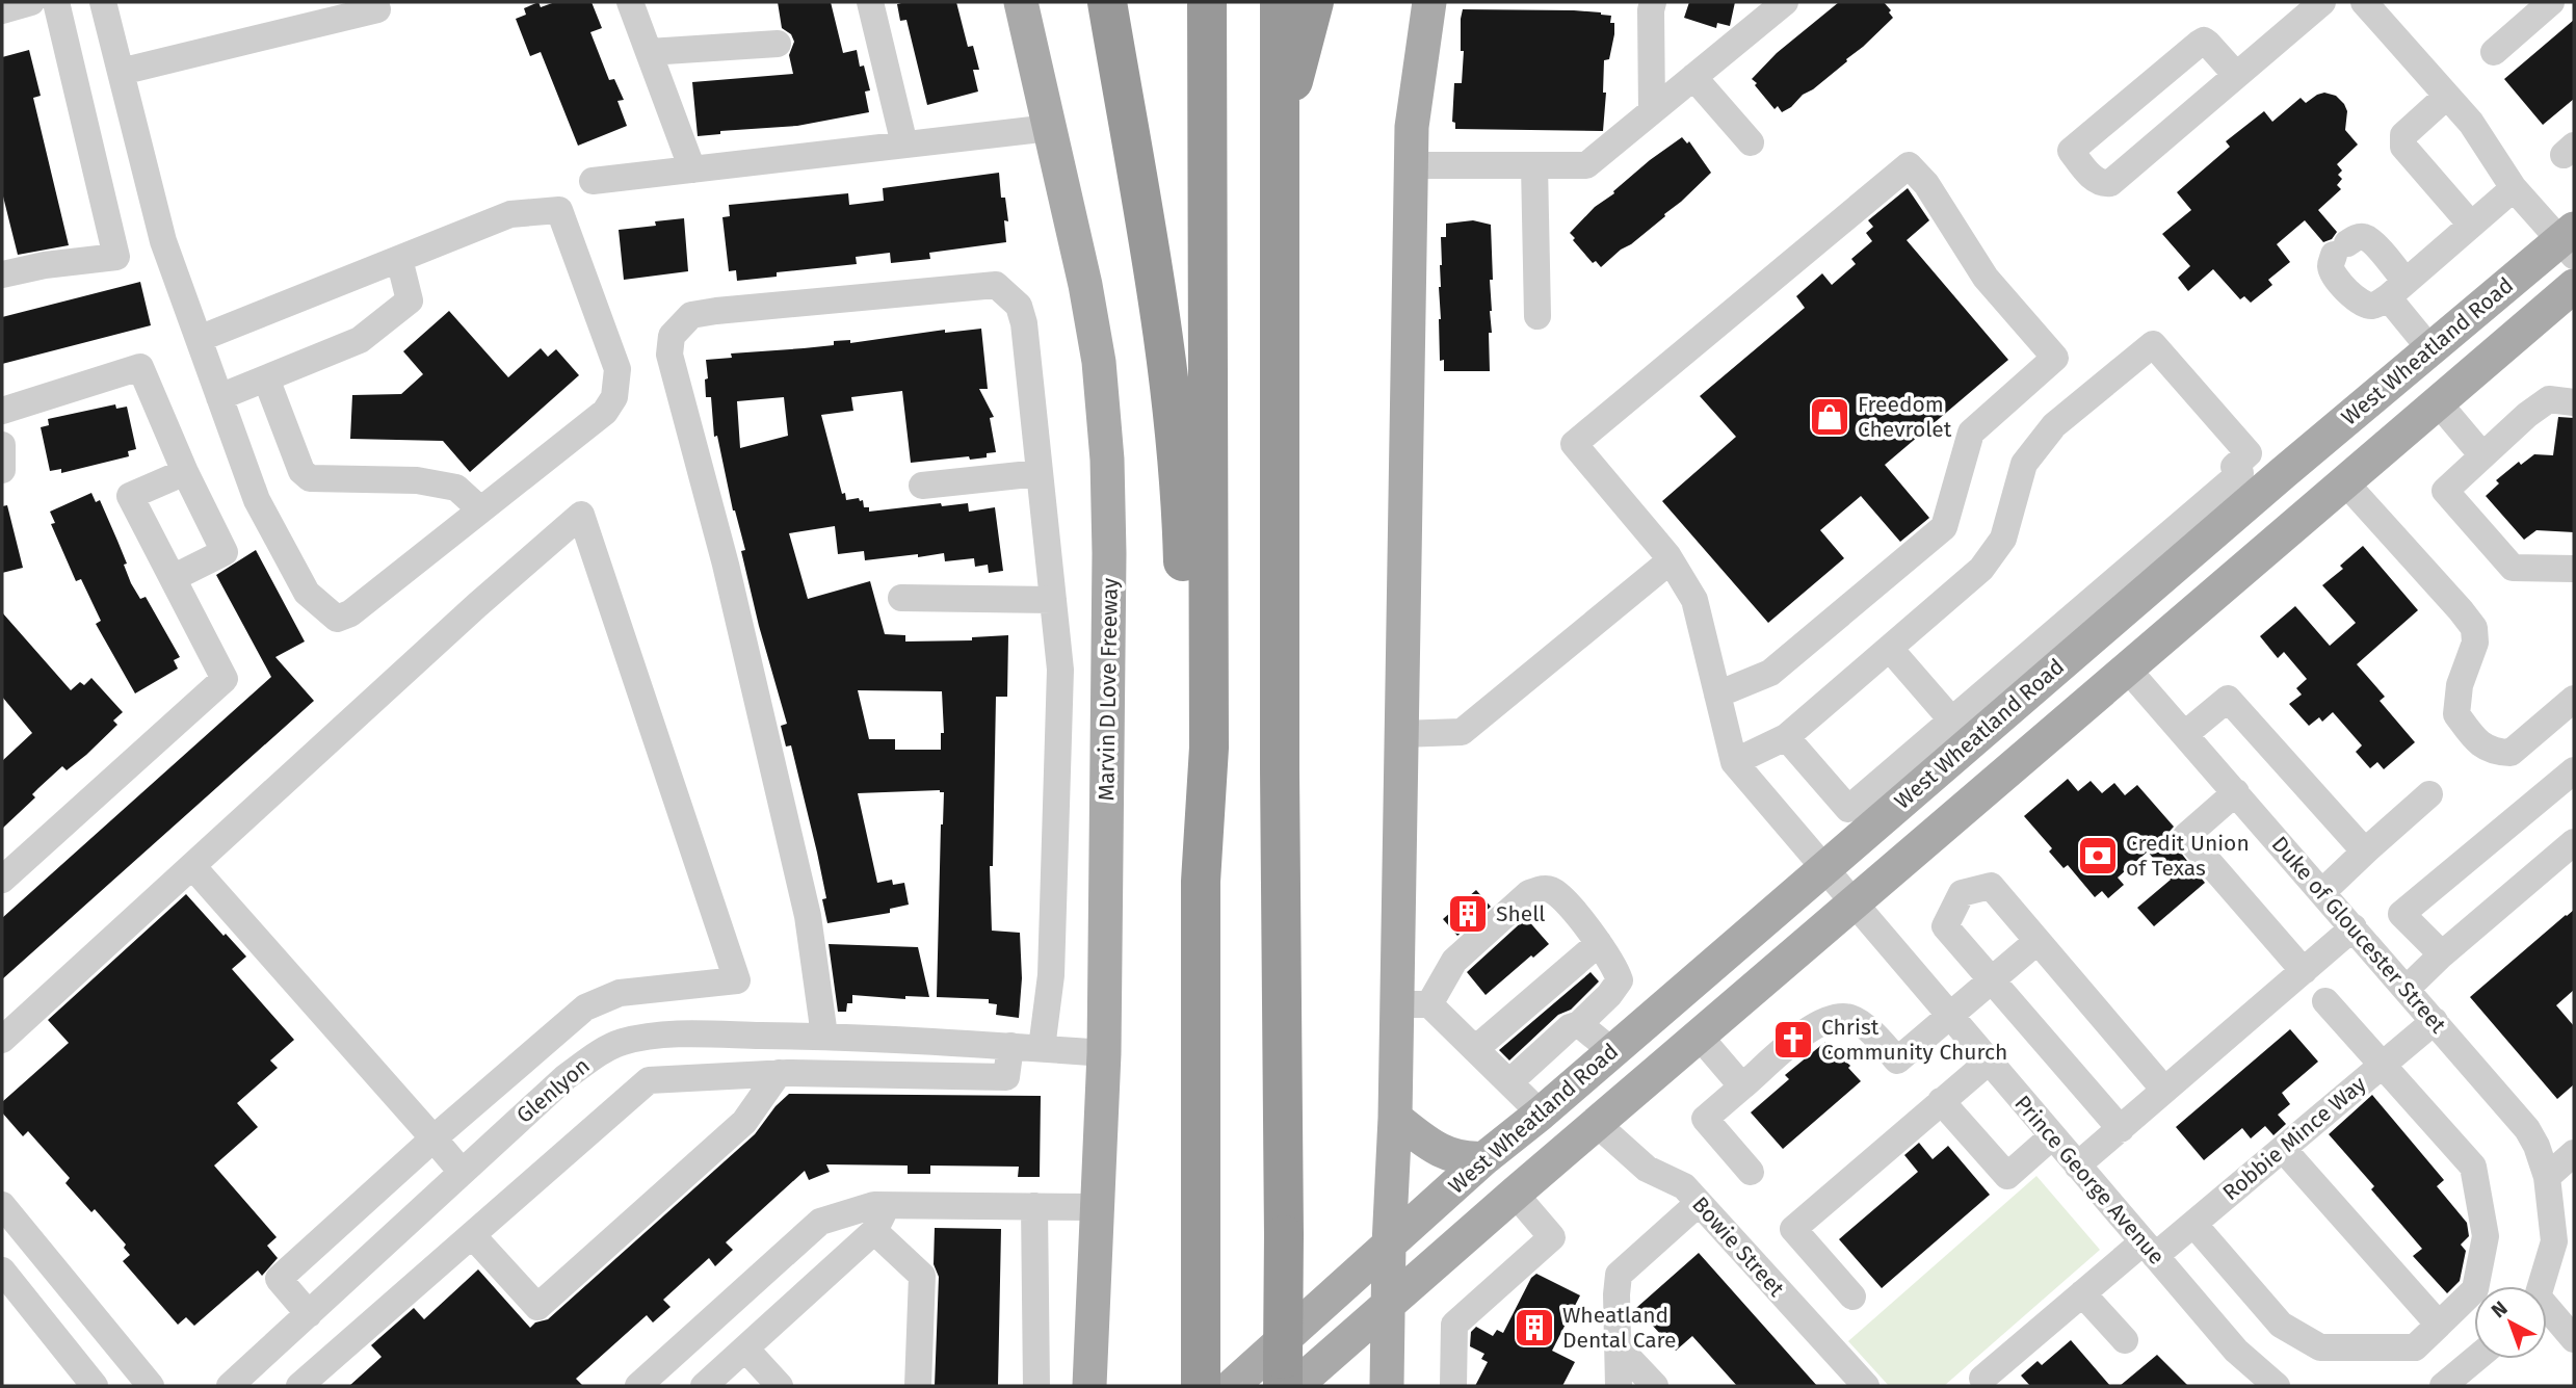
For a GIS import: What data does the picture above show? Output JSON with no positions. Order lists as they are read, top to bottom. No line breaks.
{"streets":{"main road":["West Wheatland Road","Marvin D Love Freeway"],"street":["Duke of Gloucester Street","Glenlyon","Robbie Mince Way","Prince George Avenue","Bowie Street"]},"crossings":[["West Wheatland Road","Duke of Gloucester Street"],["West Wheatland Road","Prince George Avenue"],["West Wheatland Road","Bowie Street"],["Marvin D Love Freeway","Glenlyon"],["Duke of Gloucester Street","Robbie Mince Way"],["Robbie Mince Way","Prince George Avenue"]],"places":{"shop":["Freedom Chevrolet"],"bank":["Credit Union of Texas"],"building":["Shell","Wheatland Dental Care"],"church":["Christ Community Church"]},"north":"top left"}
